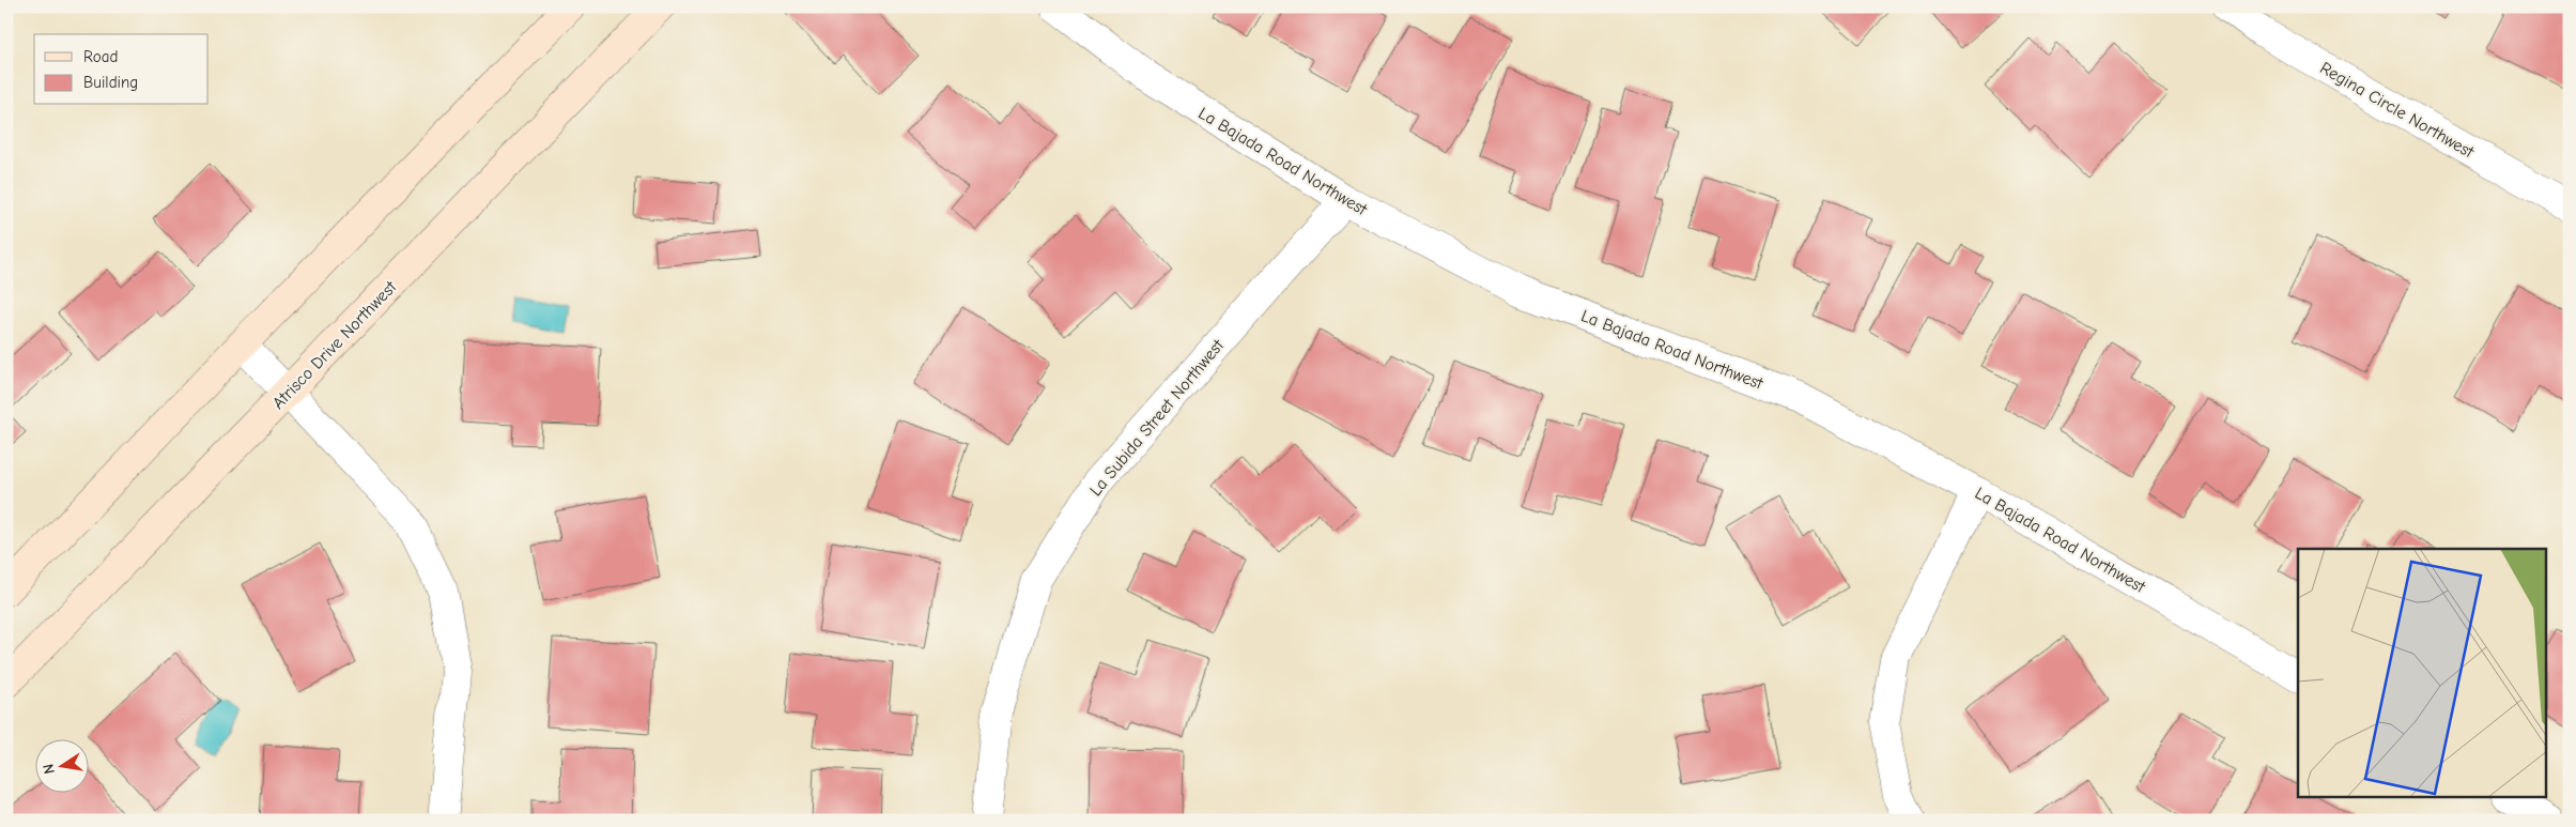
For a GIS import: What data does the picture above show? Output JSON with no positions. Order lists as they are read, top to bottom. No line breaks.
{"streets":{"main road":["Atrisco Drive Northwest"],"street":["Regina Circle Northwest","La Bajada Road Northwest","La Subida Street Northwest"]},"crossings":[["La Bajada Road Northwest","La Subida Street Northwest"]],"legend":["Road","Building"],"north":"left"}
